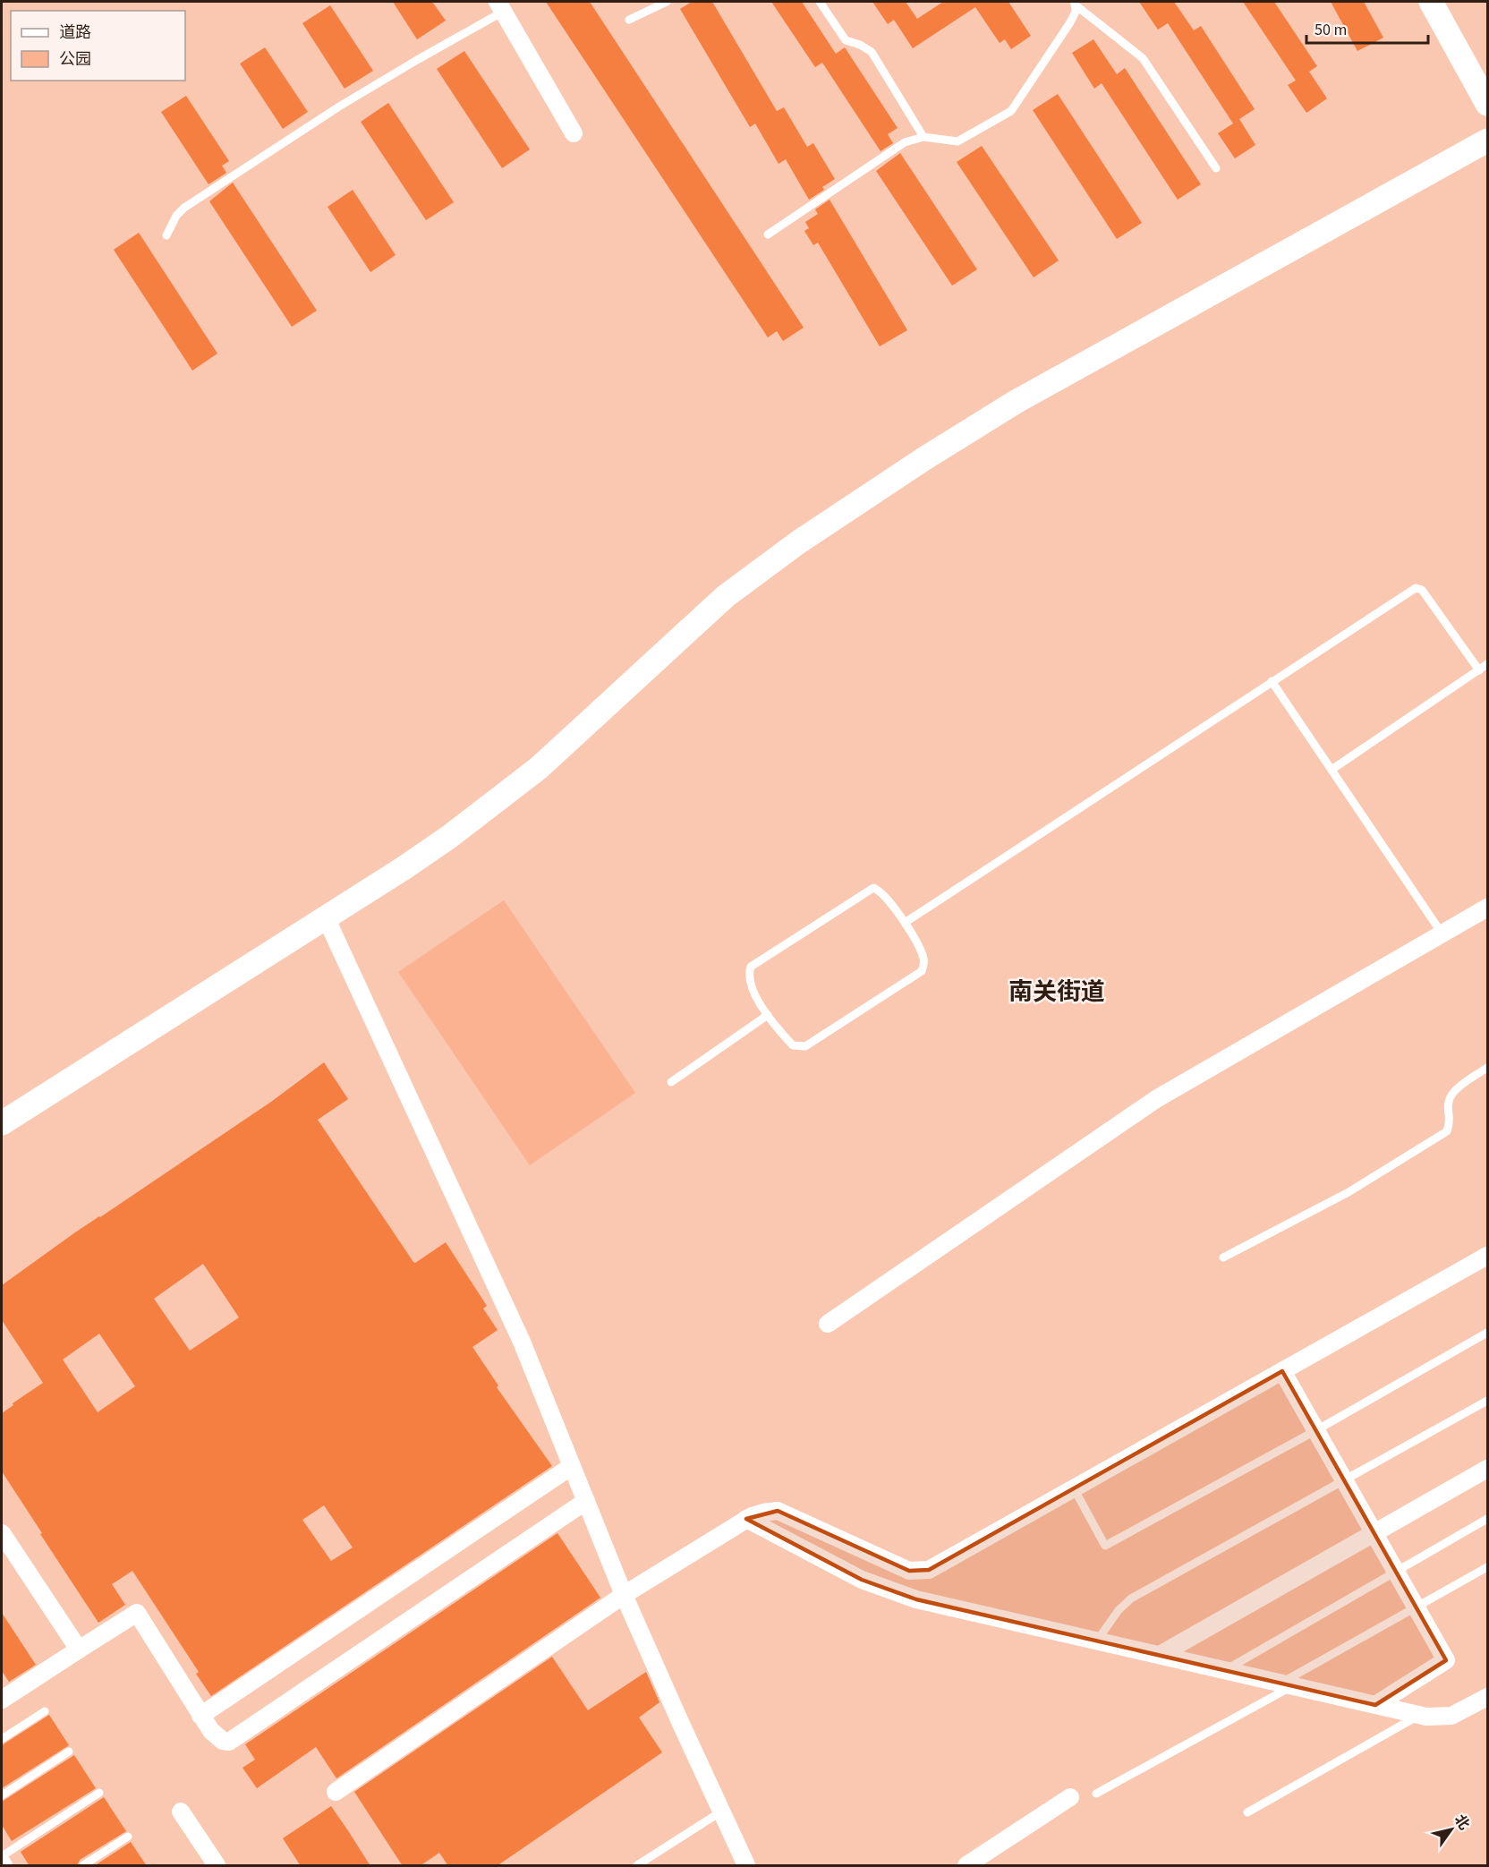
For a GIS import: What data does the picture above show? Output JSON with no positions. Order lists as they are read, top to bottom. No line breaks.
{"districts":["南关街道"],"legend":["道路","公园"],"scale_bar":"50 m","north":"top right"}
